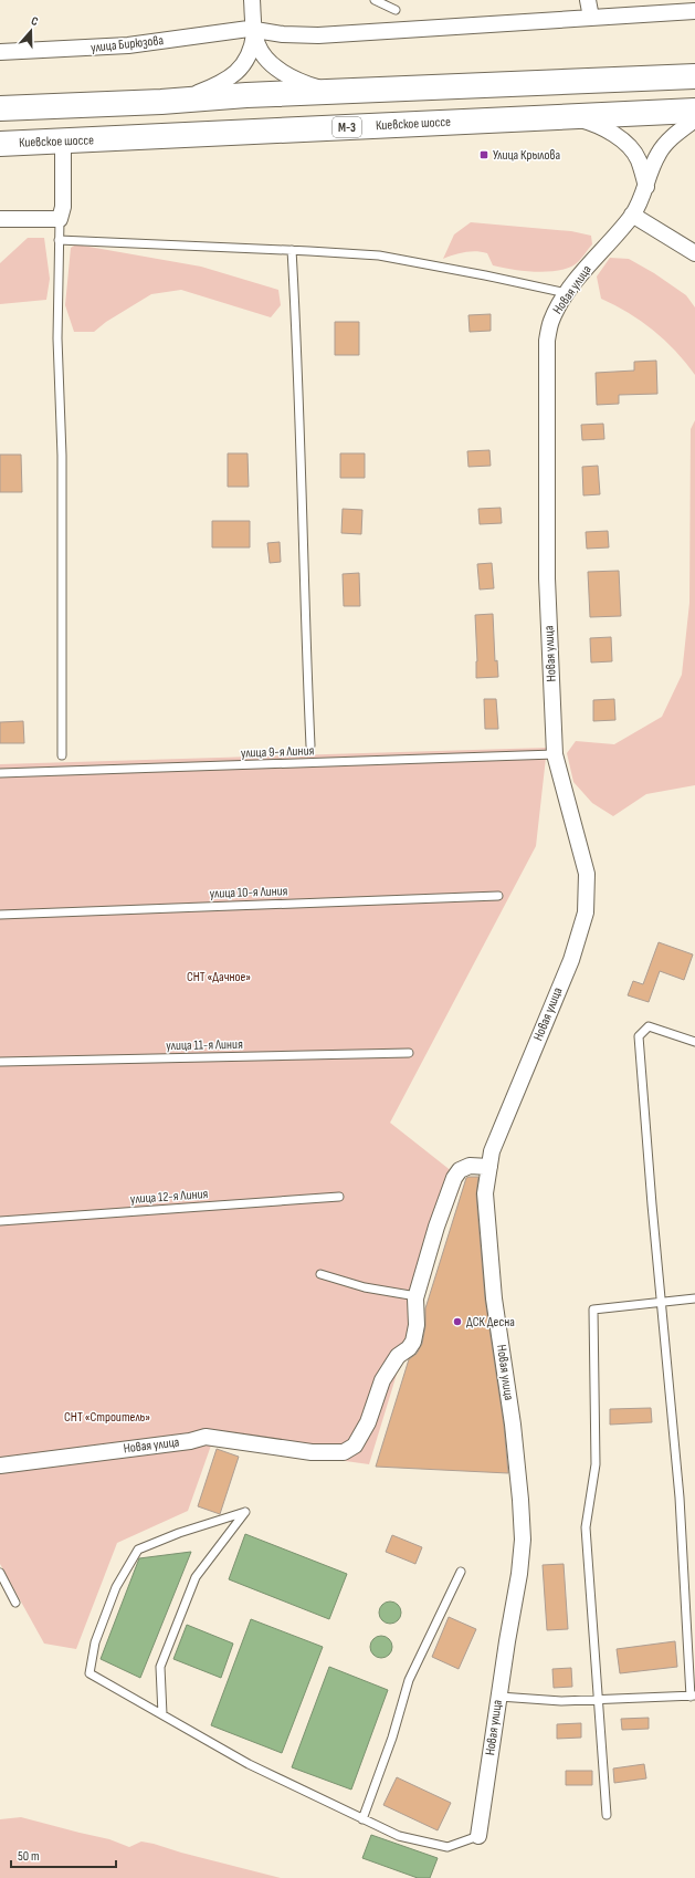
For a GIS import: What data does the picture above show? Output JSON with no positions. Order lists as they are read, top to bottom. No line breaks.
{"streets":{"highway":["Киевское шоссе","М-3"],"street":["улица Бирюзова","Новая улица"],"lane":["улица 9-я Линия","улица 10-я Линия","улица 11-я Линия","улица 12-я Линия"]},"crossings":[["Новая улица","улица 9-я Линия"]],"parks":["СНТ «Дачное»","СНТ «Строитель»"],"places":{"transit":["Улица Крылова"],"other":["ДСК Десна"]},"scale_bar":"50 m","north":"top"}
